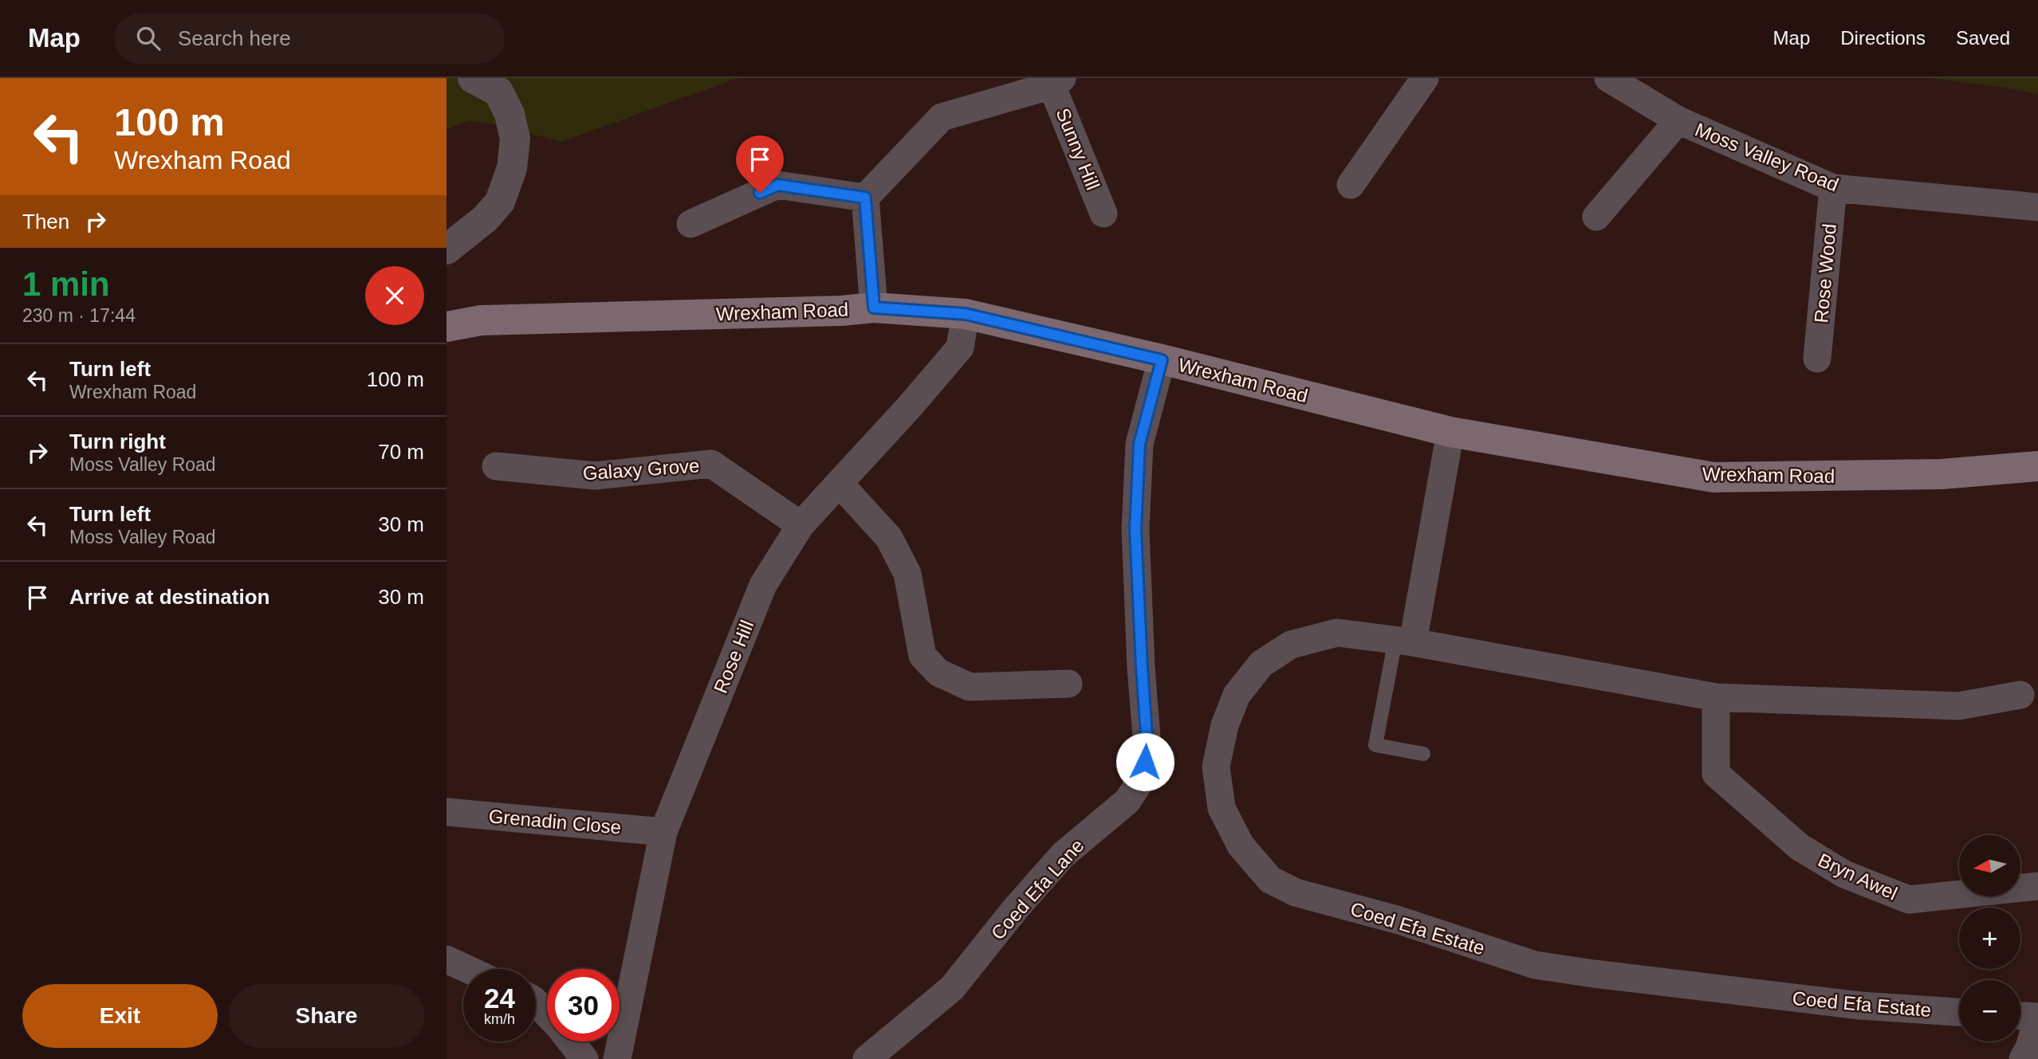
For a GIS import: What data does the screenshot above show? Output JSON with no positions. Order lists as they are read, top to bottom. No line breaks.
{"streets":{"main road":["Wrexham Road"],"street":["Sunny Hill","Moss Valley Road","Rose Wood","Galaxy Grove","Rose Hill","Grenadin Close","Bryn Awel","Coed Efa Lane","Coed Efa Estate"]},"crossings":[["Moss Valley Road","Rose Wood"],["Wrexham Road","Rose Hill"],["Wrexham Road","Coed Efa Lane"],["Galaxy Grove","Rose Hill"],["Rose Hill","Grenadin Close"],["Bryn Awel","Coed Efa Estate"]],"north":"left","page":{"header":"Map","search":"Search here","nav":["Map","Directions","Saved"],"turn":["100 m","Wrexham Road"],"then":"Then","heading":["1 min","230 m · 17:44"],"list":[{"name":"Turn left","note":"Wrexham Road","value":"100 m"},{"name":"Turn right","note":"Moss Valley Road","value":"70 m"},{"name":"Turn left","note":"Moss Valley Road","value":"30 m"},{"name":"Arrive at destination","value":"30 m"}],"map_buttons":["+","−"],"speed":"24 km/h","limit":"30","buttons":["Exit","Share"]}}
